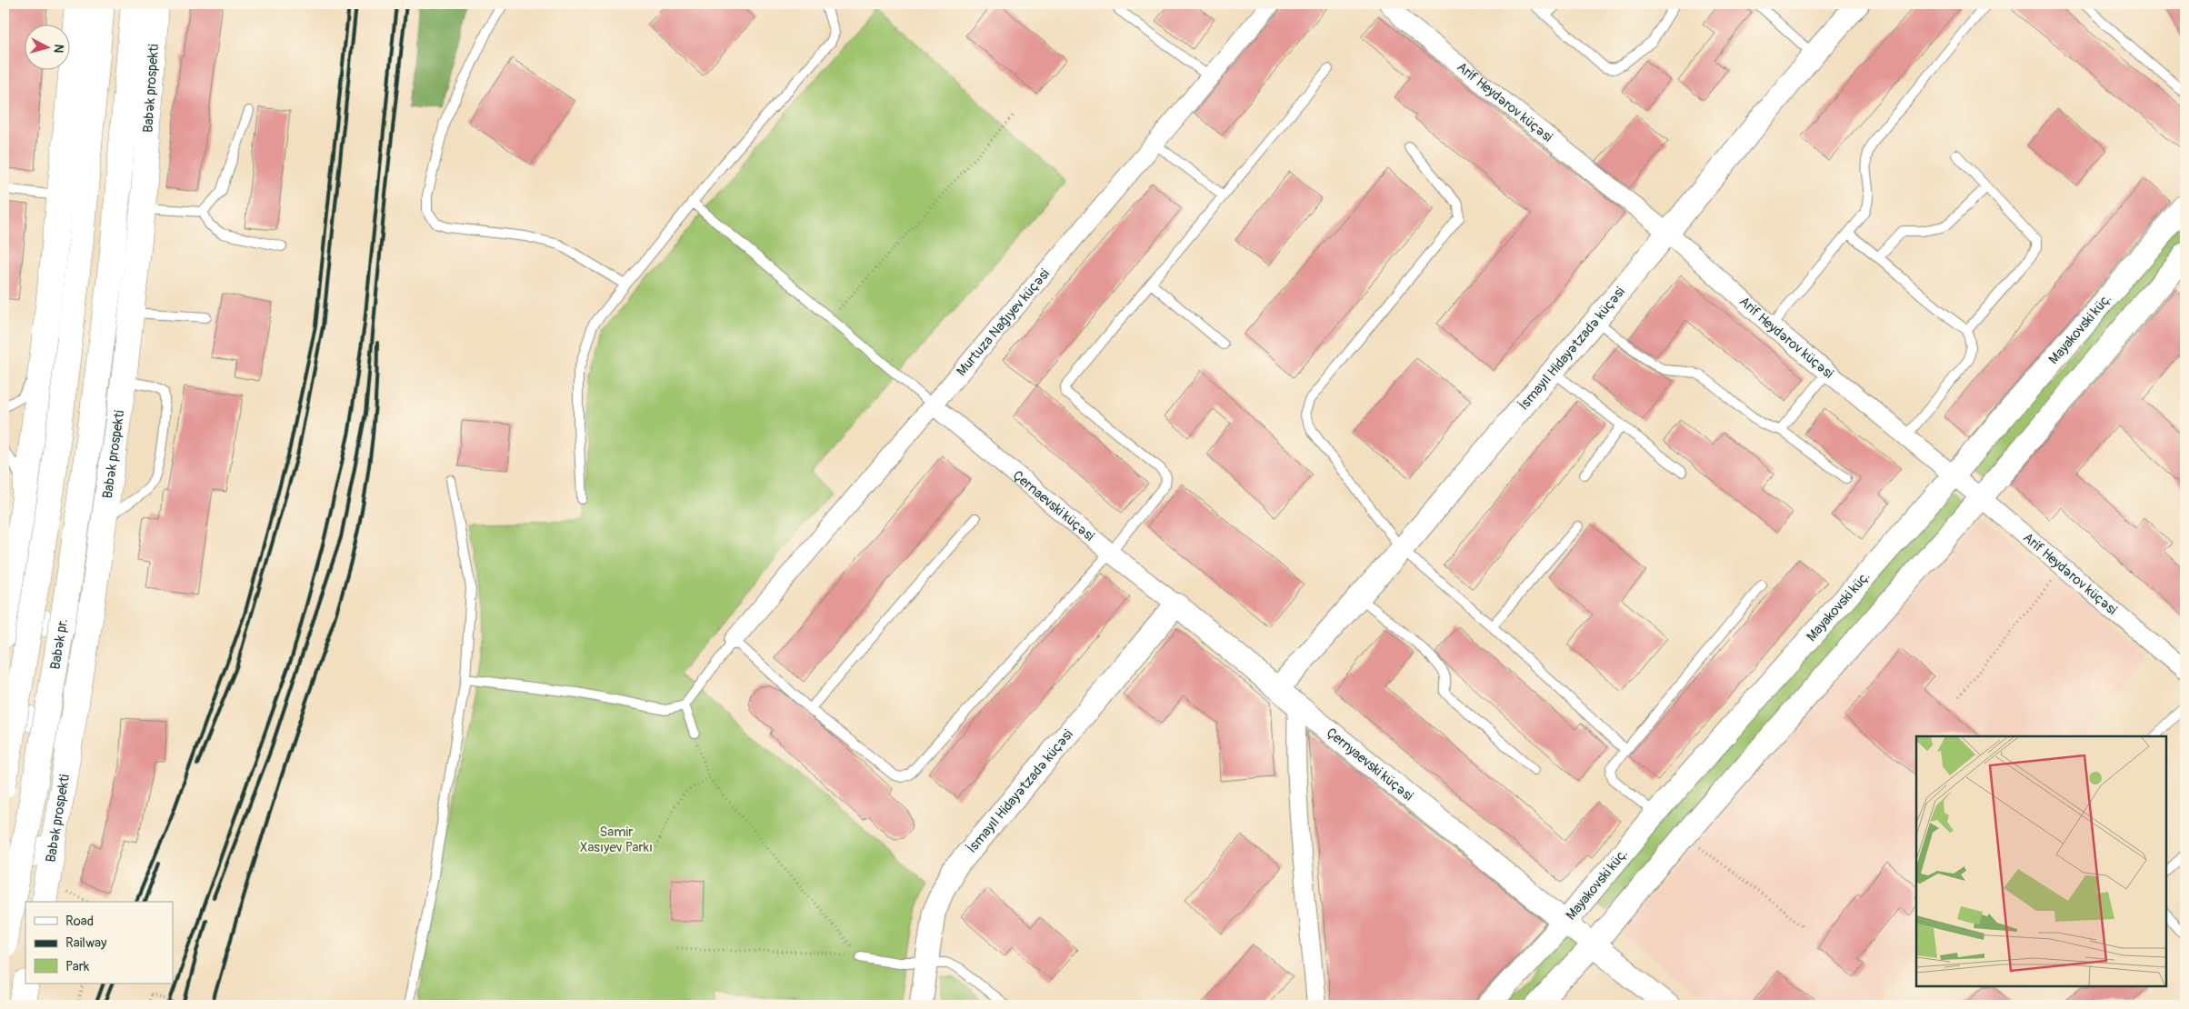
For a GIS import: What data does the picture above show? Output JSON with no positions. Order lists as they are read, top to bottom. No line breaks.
{"streets":{"main road":["Babək prospekti","Babək pr."],"street":["Arif Heydərov küçəsi","Murtuza Nağıyev küçəsi","Mayakovski küç.","İsmayıl Hidayətzadə küçəsi","Çernaevski küçəsi","Çernyaevski küçəsi"]},"crossings":[["Babək prospekti","Babək pr."],["Arif Heydərov küçəsi","Mayakovski küç."],["Arif Heydərov küçəsi","İsmayıl Hidayətzadə küçəsi"],["Murtuza Nağıyev küçəsi","Çernaevski küçəsi"],["Mayakovski küç.","Çernyaevski küçəsi"],["İsmayıl Hidayətzadə küçəsi","Çernaevski küçəsi"],["İsmayıl Hidayətzadə küçəsi","Çernyaevski küçəsi"],["Çernaevski küçəsi","Çernyaevski küçəsi"]],"parks":["Samir Xasıyev Parkı"],"legend":["Road","Railway","Park"],"north":"right"}
